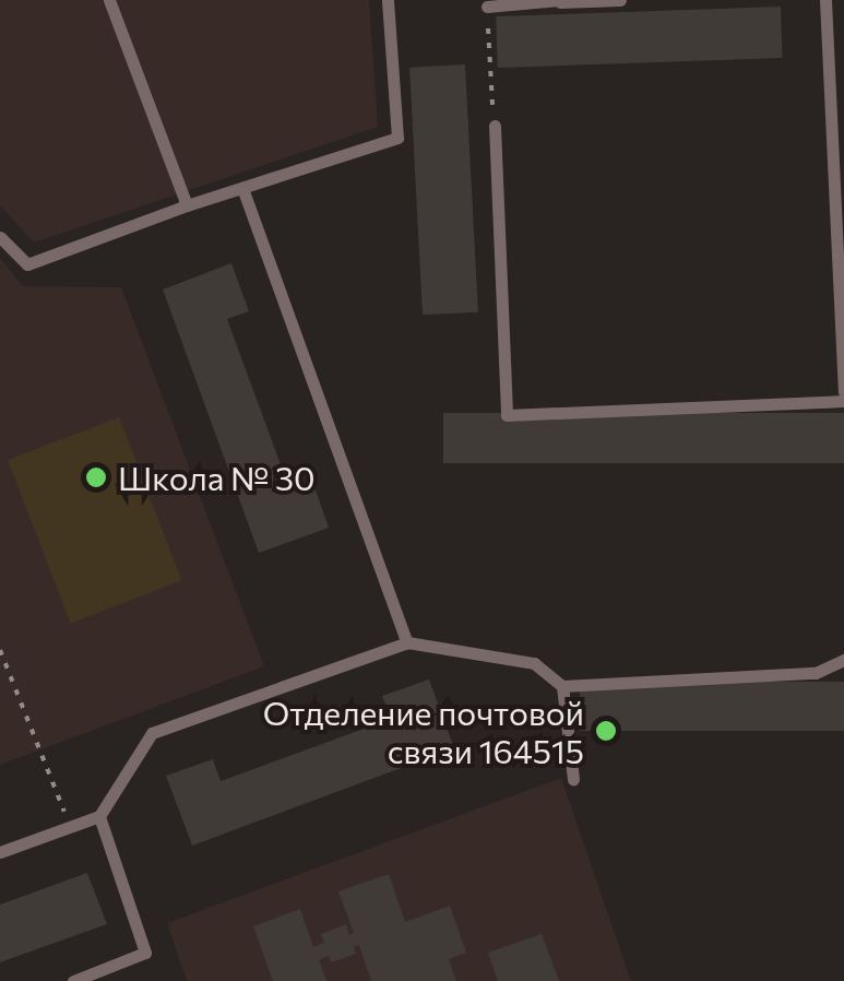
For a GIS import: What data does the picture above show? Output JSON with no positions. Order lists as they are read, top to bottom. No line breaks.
{"places":["Школа № 30","Отделение почтовой связи 164515"]}
